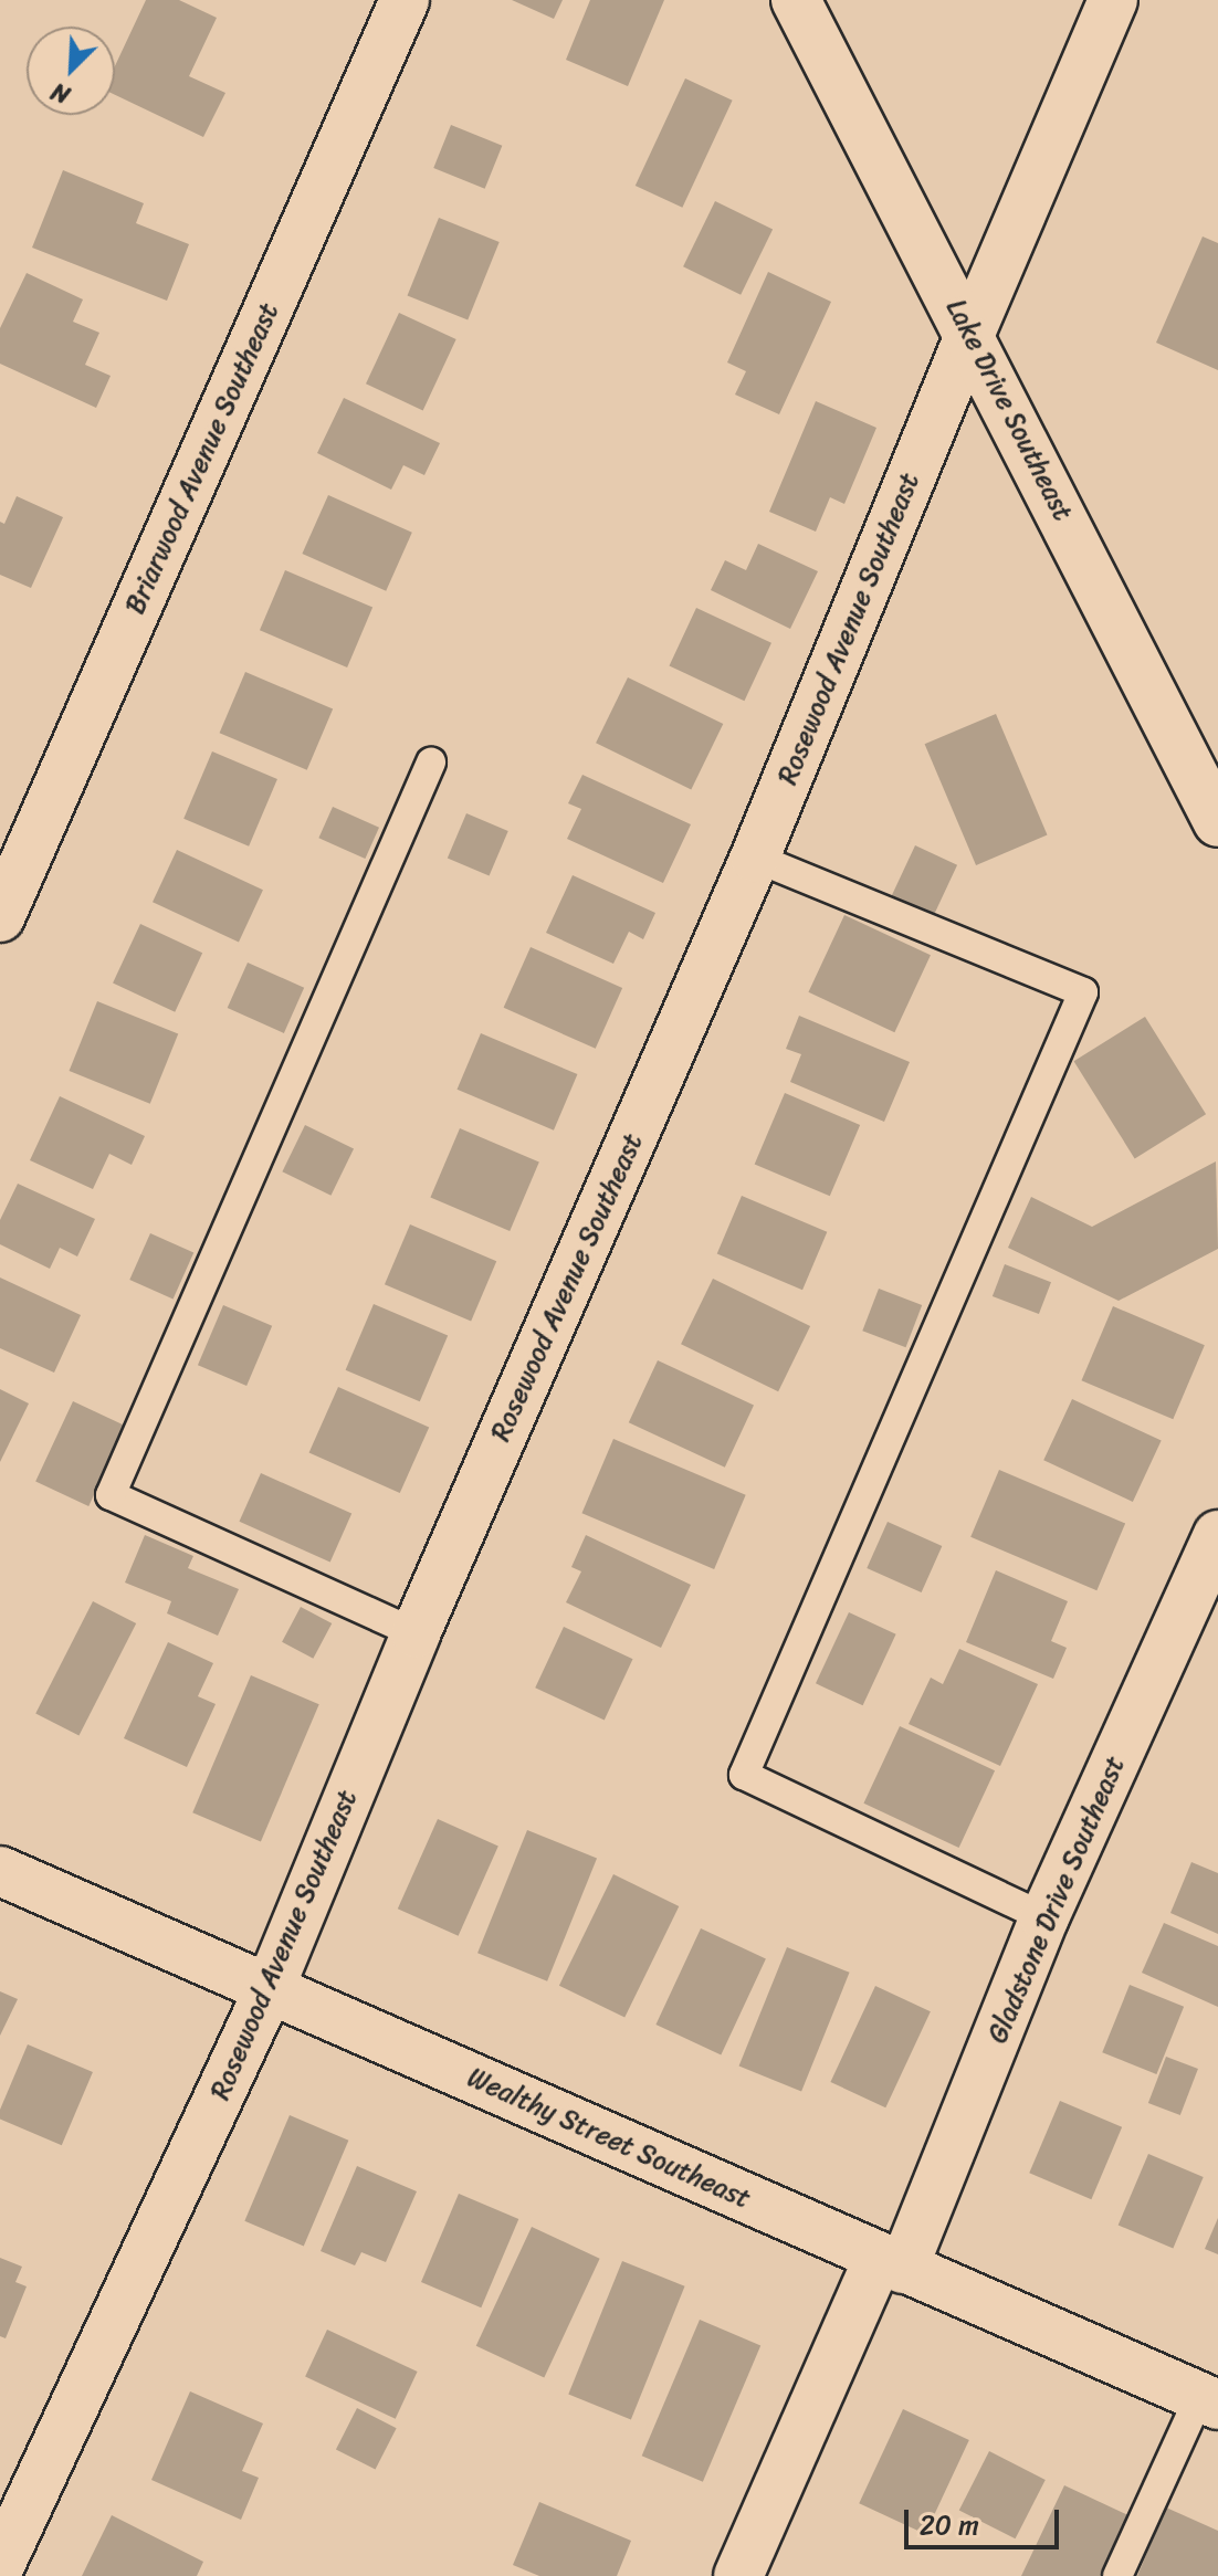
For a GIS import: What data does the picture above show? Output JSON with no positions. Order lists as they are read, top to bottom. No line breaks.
{"streets":{"street":["Lake Drive Southeast","Briarwood Avenue Southeast","Rosewood Avenue Southeast","Gladstone Drive Southeast","Wealthy Street Southeast"]},"crossings":[["Lake Drive Southeast","Rosewood Avenue Southeast"],["Rosewood Avenue Southeast","Wealthy Street Southeast"],["Gladstone Drive Southeast","Wealthy Street Southeast"]],"scale_bar":"20 m","north":"bottom left"}
